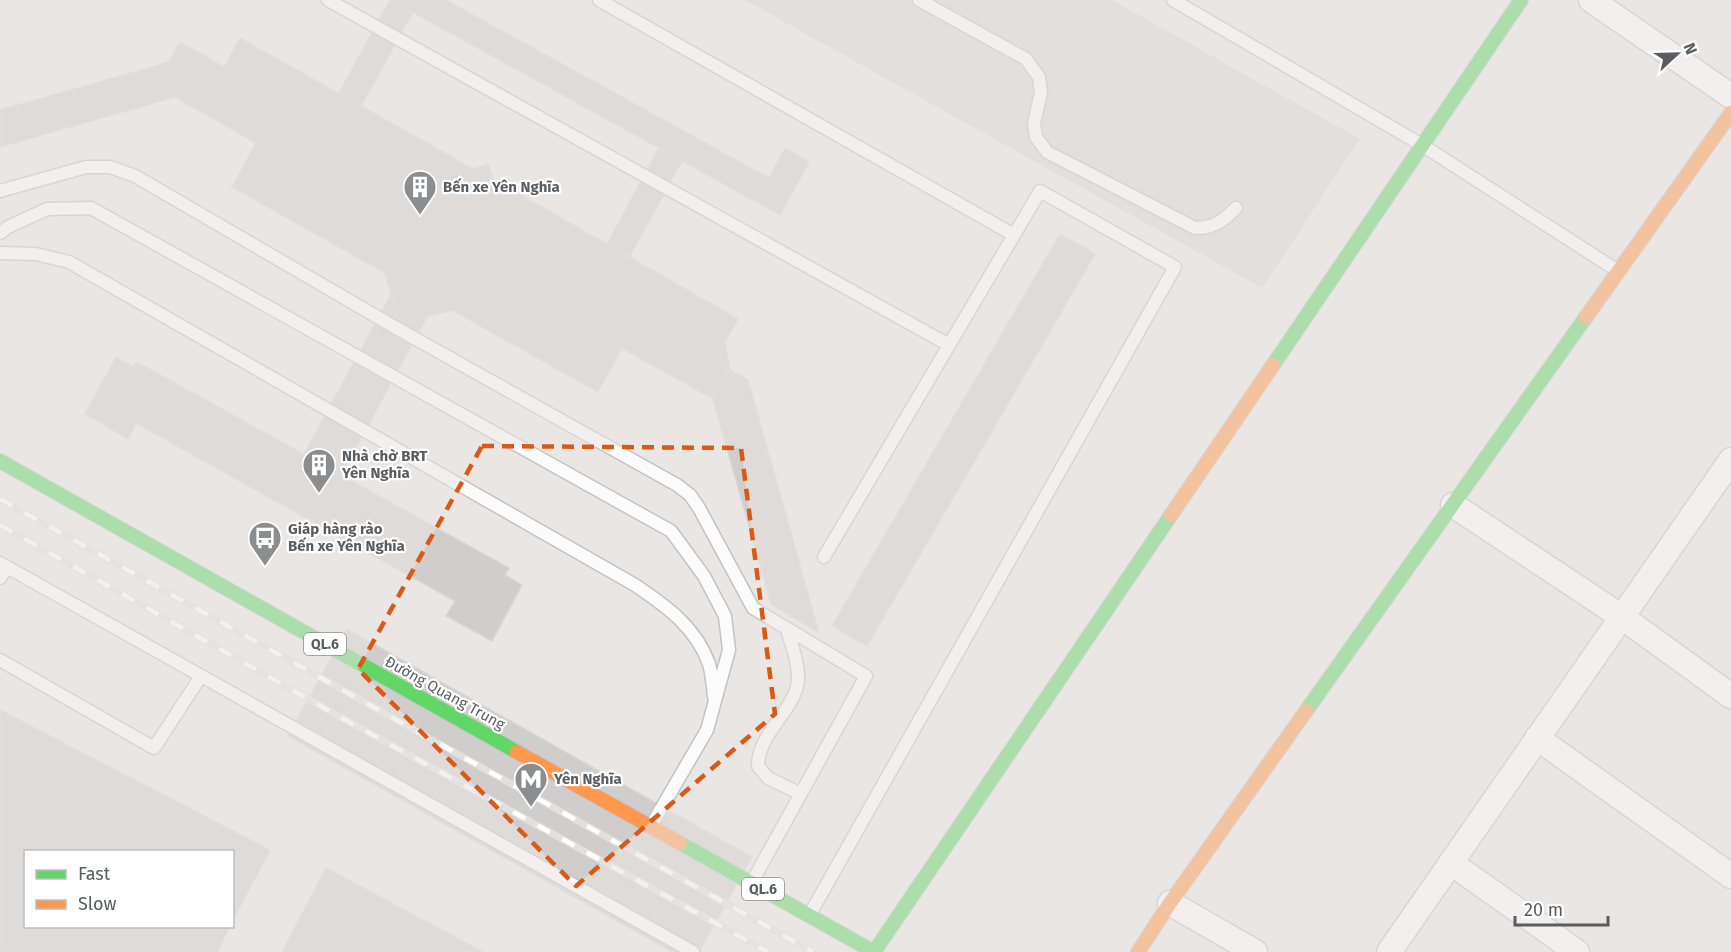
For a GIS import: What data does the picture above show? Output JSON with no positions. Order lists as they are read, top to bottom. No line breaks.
{"streets":{"main road":["QL.6","Đường Quang Trung"]},"places":{"building":["Bến xe Yên Nghĩa","Nhà chờ BRT Yên Nghĩa"],"bus stop":["Giáp hàng rào Bến xe Yên Nghĩa"],"metro station":["Yên Nghĩa"]},"legend":["Fast","Slow"],"scale_bar":"20 m","north":"right"}
